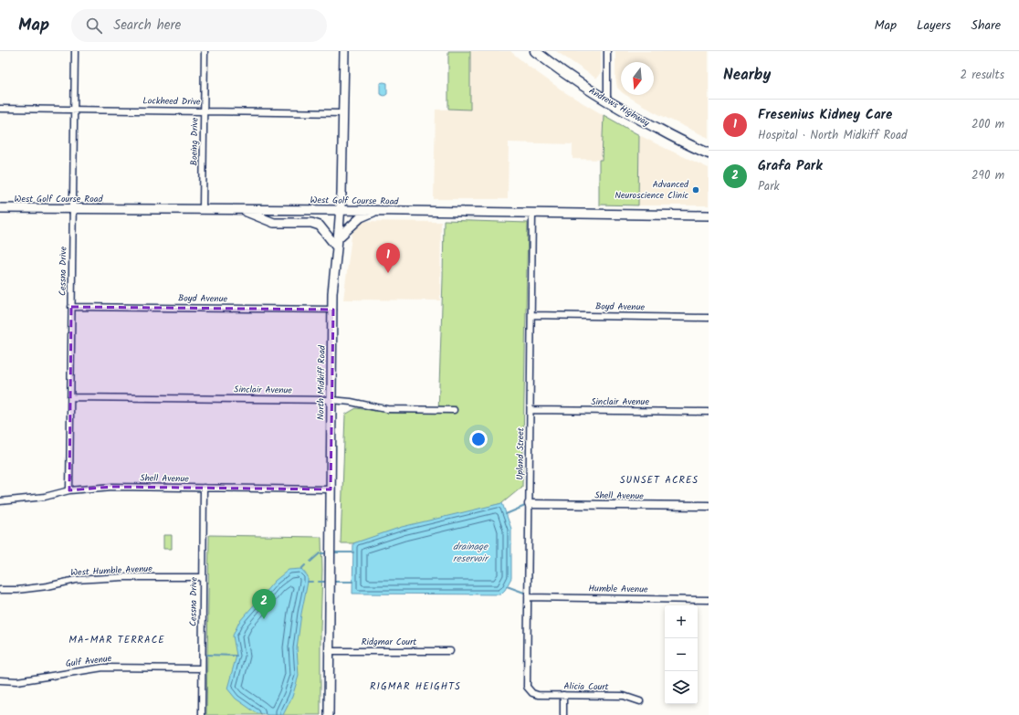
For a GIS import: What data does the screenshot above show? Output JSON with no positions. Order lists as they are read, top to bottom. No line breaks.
{"streets":{"main road":["Andrews Highway","West Golf Course Road","North Midkiff Road"],"street":["Lockheed Drive","Boeing Drive","Cessna Drive","Boyd Avenue","Sinclair Avenue","Upland Street","Shell Avenue","West Humble Avenue","Humble Avenue","Ridgmar Court","Gulf Avenue","Alicia Court"]},"crossings":[["Lockheed Drive","Boeing Drive"],["Lockheed Drive","Cessna Drive"],["Lockheed Drive","North Midkiff Road"],["Boeing Drive","West Golf Course Road"],["West Golf Course Road","Cessna Drive"],["West Golf Course Road","North Midkiff Road"],["West Golf Course Road","Upland Street"],["Cessna Drive","Boyd Avenue"],["Cessna Drive","Sinclair Avenue"],["Cessna Drive","Shell Avenue"],["Cessna Drive","West Humble Avenue"],["Cessna Drive","Gulf Avenue"],["Boyd Avenue","North Midkiff Road"],["Boyd Avenue","Upland Street"],["North Midkiff Road","Sinclair Avenue"],["North Midkiff Road","Shell Avenue"],["North Midkiff Road","Ridgmar Court"],["Sinclair Avenue","Upland Street"],["Upland Street","Shell Avenue"],["Upland Street","Humble Avenue"],["Upland Street","Alicia Court"]],"districts":["SUNSET ACRES","MA-MAR TERRACE","RIGMAR HEIGHTS"],"water":["drainage reservoir"],"places":["Advanced Neuroscience Clinic"],"north":"bottom","page":{"header":"Map","search":"Search here","nav":["Map","Layers","Share"],"heading":["Nearby","2 results"],"list":[{"mark":"1","name":"Fresenius Kidney Care","note":"Hospital · North Midkiff Road","value":"200 m"},{"mark":"2","name":"Grafa Park","note":"Park","value":"290 m"}],"pins":["1","2"],"map_buttons":["+","−"]}}
